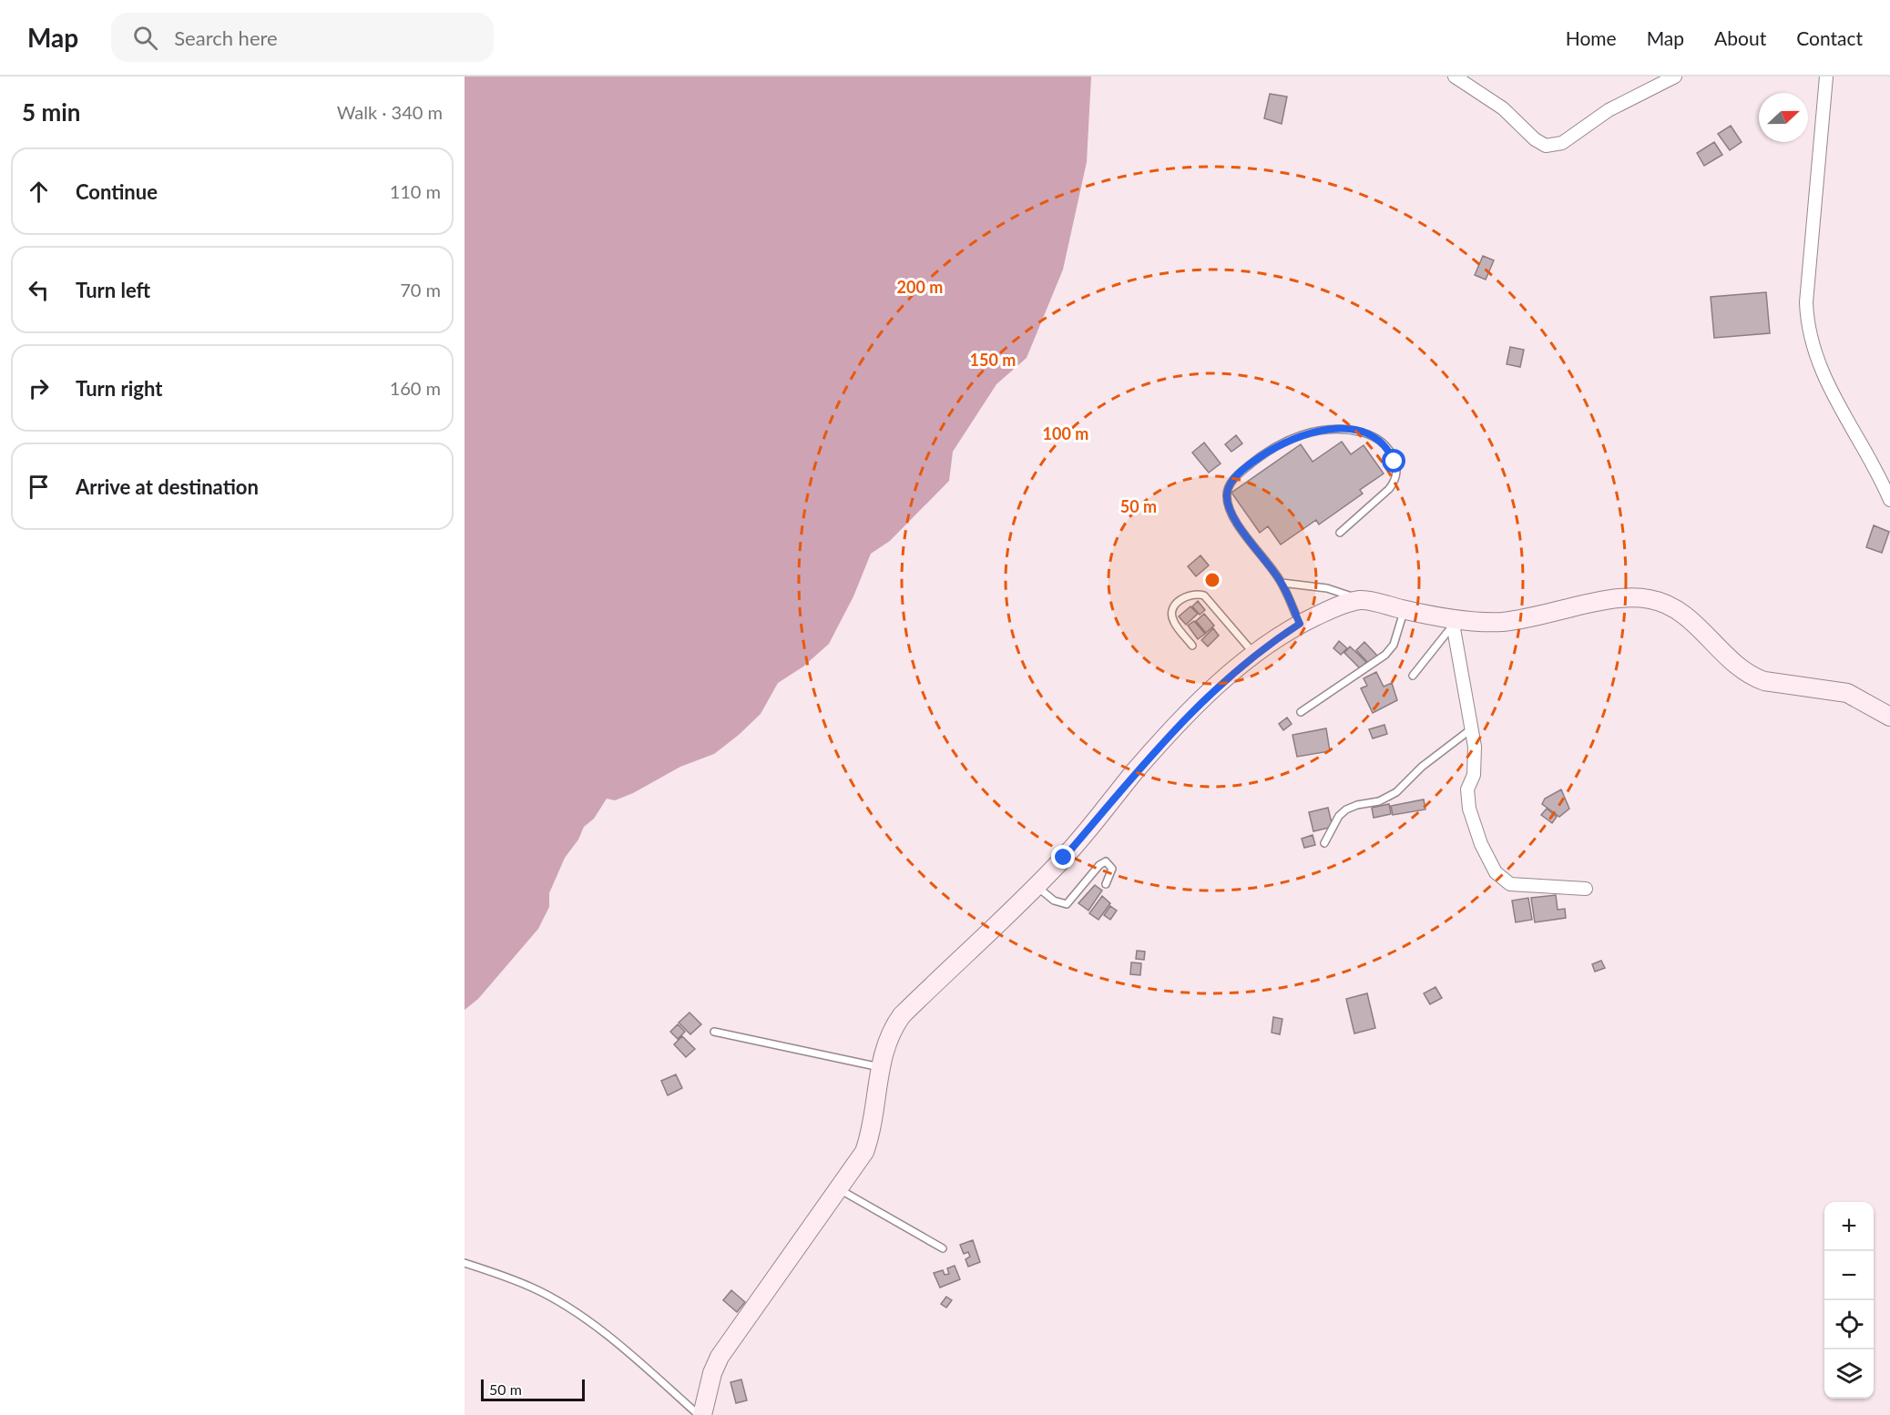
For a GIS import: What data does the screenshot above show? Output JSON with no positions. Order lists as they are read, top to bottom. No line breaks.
{"scale_bar":"50 m","north":"right","page":{"header":"Map","search":"Search here","nav":["Home","Map","About","Contact"],"heading":["5 min","Walk · 340 m"],"list":[["Continue","110 m"],["Turn left","70 m"],["Turn right","160 m"],"Arrive at destination"],"map_buttons":["+","−"],"scale":"50 m"},"rings":["200 m","150 m","100 m","50 m"]}
